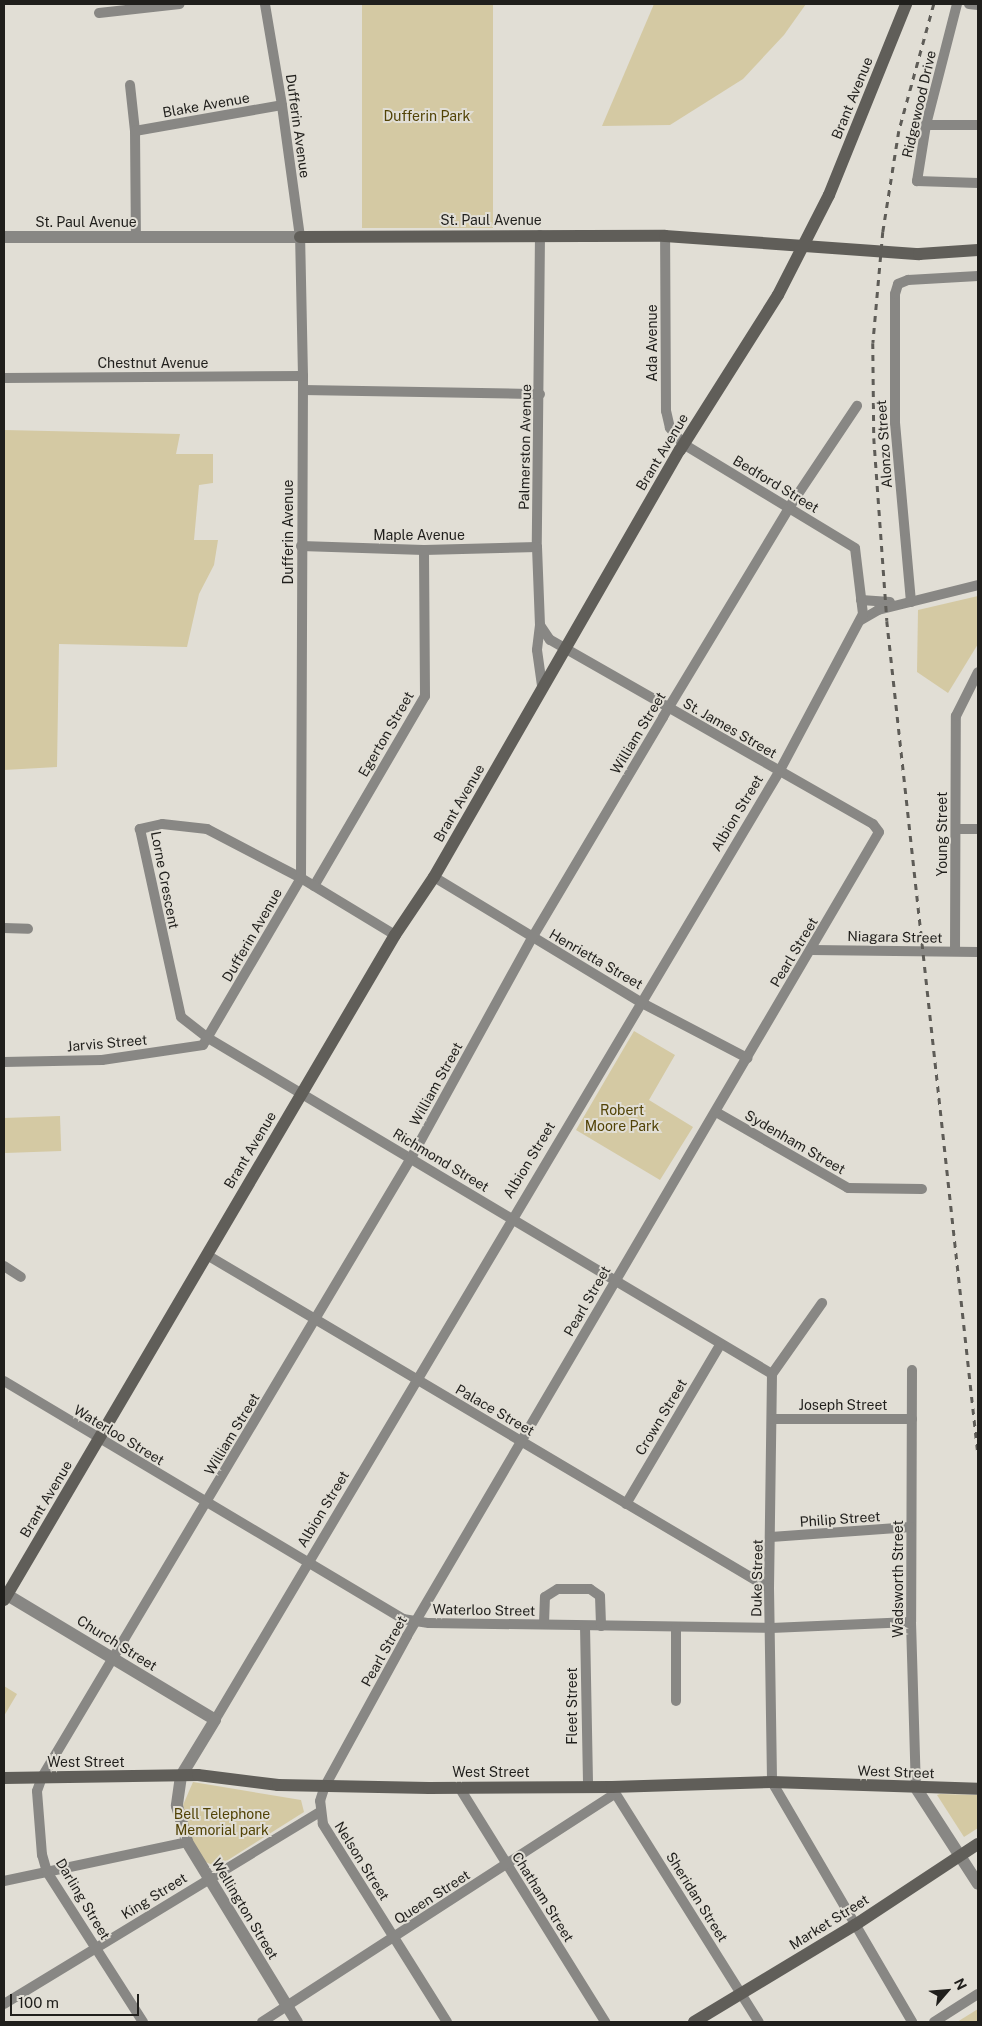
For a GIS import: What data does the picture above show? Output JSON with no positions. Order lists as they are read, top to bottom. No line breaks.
{"streets":{"main road":["Brant Avenue","St. Paul Avenue","West Street","Market Street"],"street":["Ridgewood Drive","Blake Avenue","Dufferin Avenue","Ada Avenue","Chestnut Avenue","Alonzo Street","Palmerston Avenue","Bedford Street","Maple Avenue","St. James Street","William Street","Egerton Street","Albion Street","Young Street","Lorne Crescent","Niagara Street","Pearl Street","Henrietta Street","Jarvis Street","Sydenham Street","Richmond Street","Joseph Street","Palace Street","Crown Street","Waterloo Street","Philip Street","Duke Street","Wadsworth Street","Church Street","Fleet Street","Nelson Street","King Street","Queen Street","Chatham Street","Sheridan Street","Darling Street","Wellington Street"]},"crossings":[["Brant Avenue","St. Paul Avenue"],["Brant Avenue","Ada Avenue"],["Brant Avenue","Palmerston Avenue"],["Brant Avenue","Bedford Street"],["Brant Avenue","St. James Street"],["Brant Avenue","Lorne Crescent"],["Brant Avenue","Henrietta Street"],["Brant Avenue","Richmond Street"],["Brant Avenue","Palace Street"],["Brant Avenue","Waterloo Street"],["Brant Avenue","Church Street"],["Blake Avenue","Dufferin Avenue"],["Dufferin Avenue","St. Paul Avenue"],["Dufferin Avenue","Chestnut Avenue"],["Dufferin Avenue","Maple Avenue"],["Dufferin Avenue","Lorne Crescent"],["Dufferin Avenue","Jarvis Street"],["St. Paul Avenue","Ada Avenue"],["St. Paul Avenue","Palmerston Avenue"],["Ada Avenue","Bedford Street"],["Palmerston Avenue","Maple Avenue"],["Bedford Street","William Street"],["Bedford Street","Albion Street"],["Maple Avenue","Egerton Street"],["St. James Street","William Street"],["St. James Street","Albion Street"],["St. James Street","Pearl Street"],["William Street","Henrietta Street"],["William Street","Richmond Street"],["William Street","Palace Street"],["William Street","Waterloo Street"],["William Street","Church Street"],["William Street","West Street"],["William Street","Darling Street"],["Egerton Street","Lorne Crescent"],["Albion Street","Henrietta Street"],["Albion Street","Richmond Street"],["Albion Street","Palace Street"],["Albion Street","Waterloo Street"],["Albion Street","Church Street"],["Albion Street","West Street"],["Albion Street","Wellington Street"],["Young Street","Niagara Street"],["Lorne Crescent","Jarvis Street"],["Lorne Crescent","Richmond Street"],["Niagara Street","Pearl Street"],["Pearl Street","Henrietta Street"],["Pearl Street","Sydenham Street"],["Pearl Street","Richmond Street"],["Pearl Street","Palace Street"],["Pearl Street","Waterloo Street"],["Pearl Street","West Street"],["Pearl Street","Nelson Street"],["Richmond Street","Crown Street"],["Richmond Street","Duke Street"],["Joseph Street","Duke Street"],["Joseph Street","Wadsworth Street"],["Palace Street","Crown Street"],["Palace Street","Duke Street"],["Waterloo Street","Duke Street"],["Waterloo Street","Wadsworth Street"],["Waterloo Street","Fleet Street"],["Philip Street","Duke Street"],["Philip Street","Wadsworth Street"],["Duke Street","West Street"],["Wadsworth Street","West Street"],["Fleet Street","West Street"],["West Street","Nelson Street"],["West Street","Queen Street"],["West Street","Chatham Street"],["West Street","Sheridan Street"],["West Street","Darling Street"],["West Street","Wellington Street"],["Nelson Street","King Street"],["Nelson Street","Queen Street"],["King Street","Darling Street"],["King Street","Wellington Street"],["Queen Street","Chatham Street"],["Queen Street","Sheridan Street"],["Queen Street","Wellington Street"],["Sheridan Street","Market Street"]],"parks":["Dufferin Park","Robert Moore Park","Bell Telephone Memorial park"],"scale_bar":"100 m","north":"top right"}
